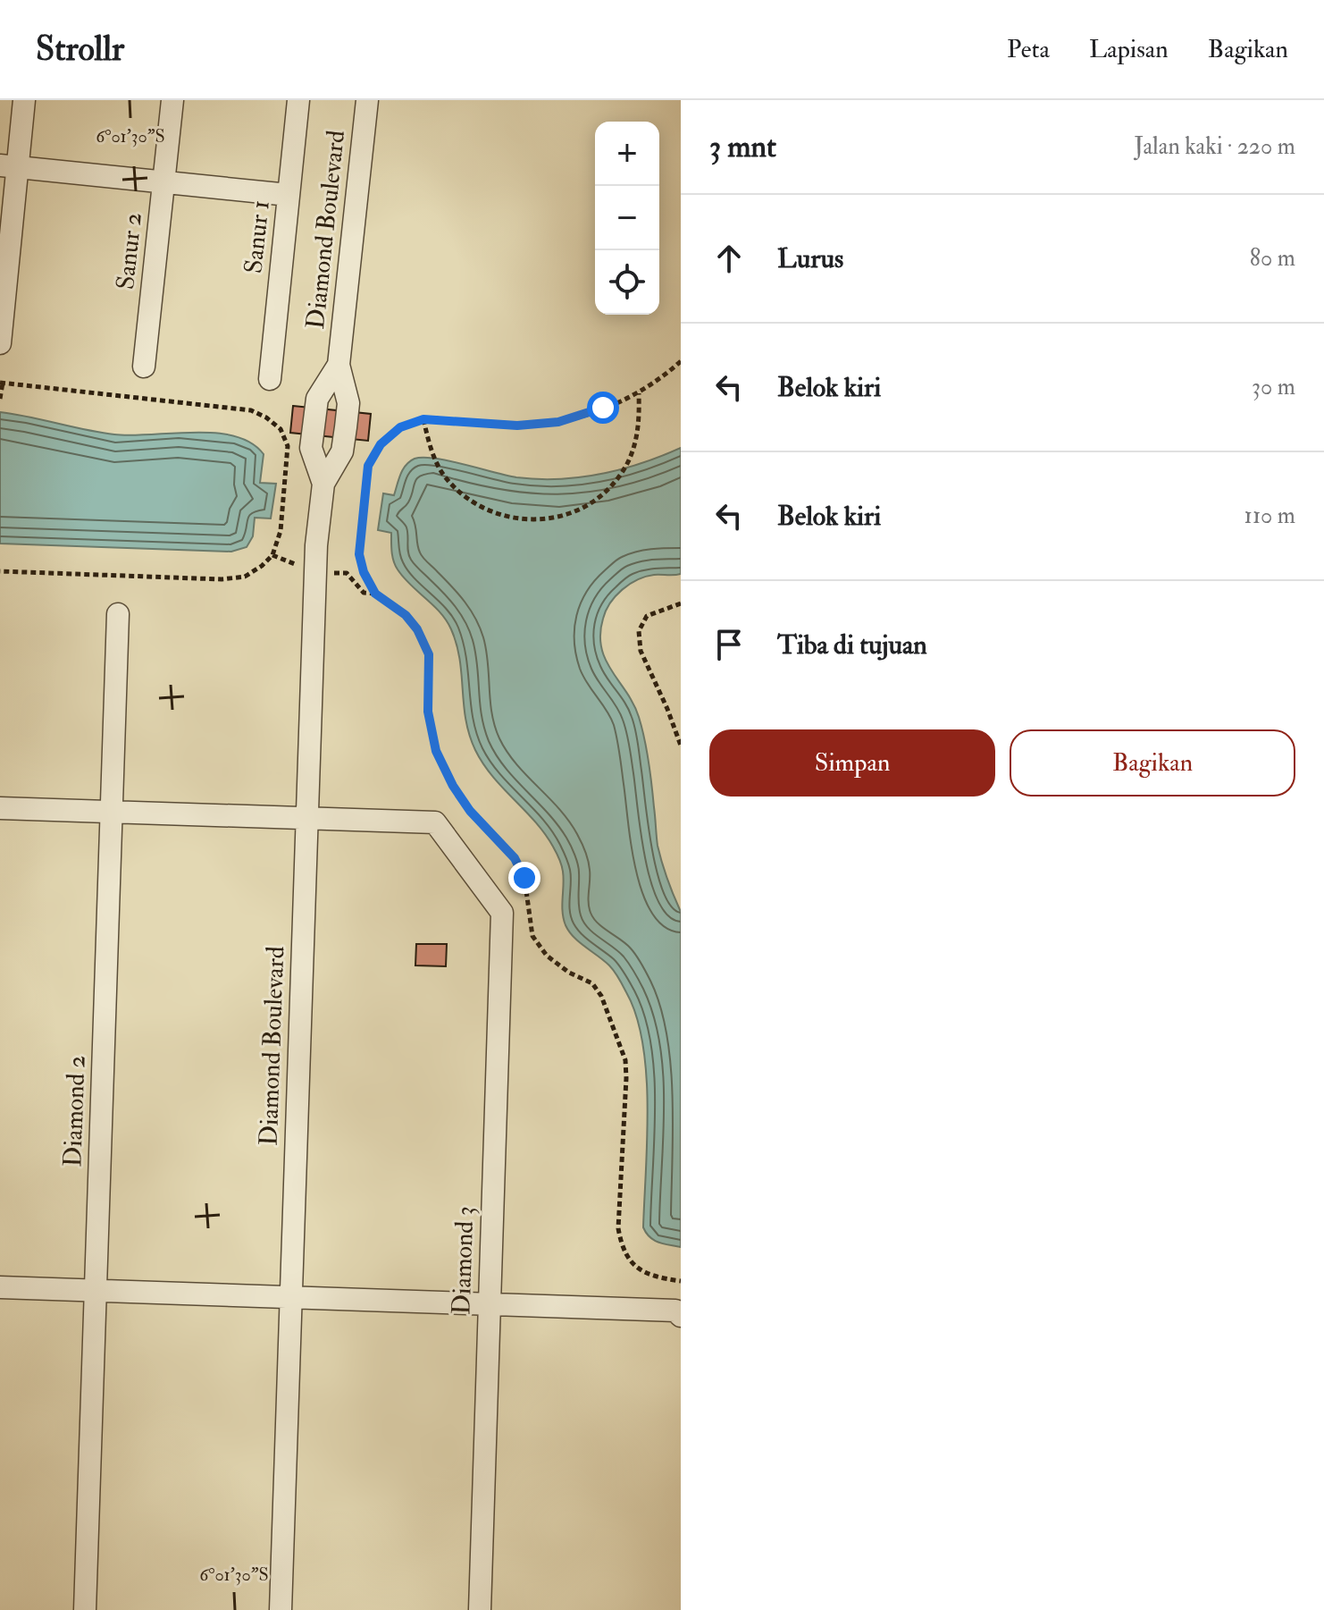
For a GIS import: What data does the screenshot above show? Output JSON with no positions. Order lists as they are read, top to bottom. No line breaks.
{"streets":{"street":["Diamond Boulevard","Sanur 1","Sanur 2","Diamond 2","Diamond 3"]},"crossings":[["Diamond Boulevard","Diamond 3"]],"page":{"header":"Strollr","nav":["Peta","Lapisan","Bagikan"],"heading":["3 mnt","Jalan kaki · 220 m"],"map_buttons":["+","−"],"list":[["Lurus","80 m"],["Belok kiri","30 m"],["Belok kiri","110 m"],"Tiba di tujuan"],"buttons":["Simpan","Bagikan"]},"coordinates":["6°01'30\"S"]}
